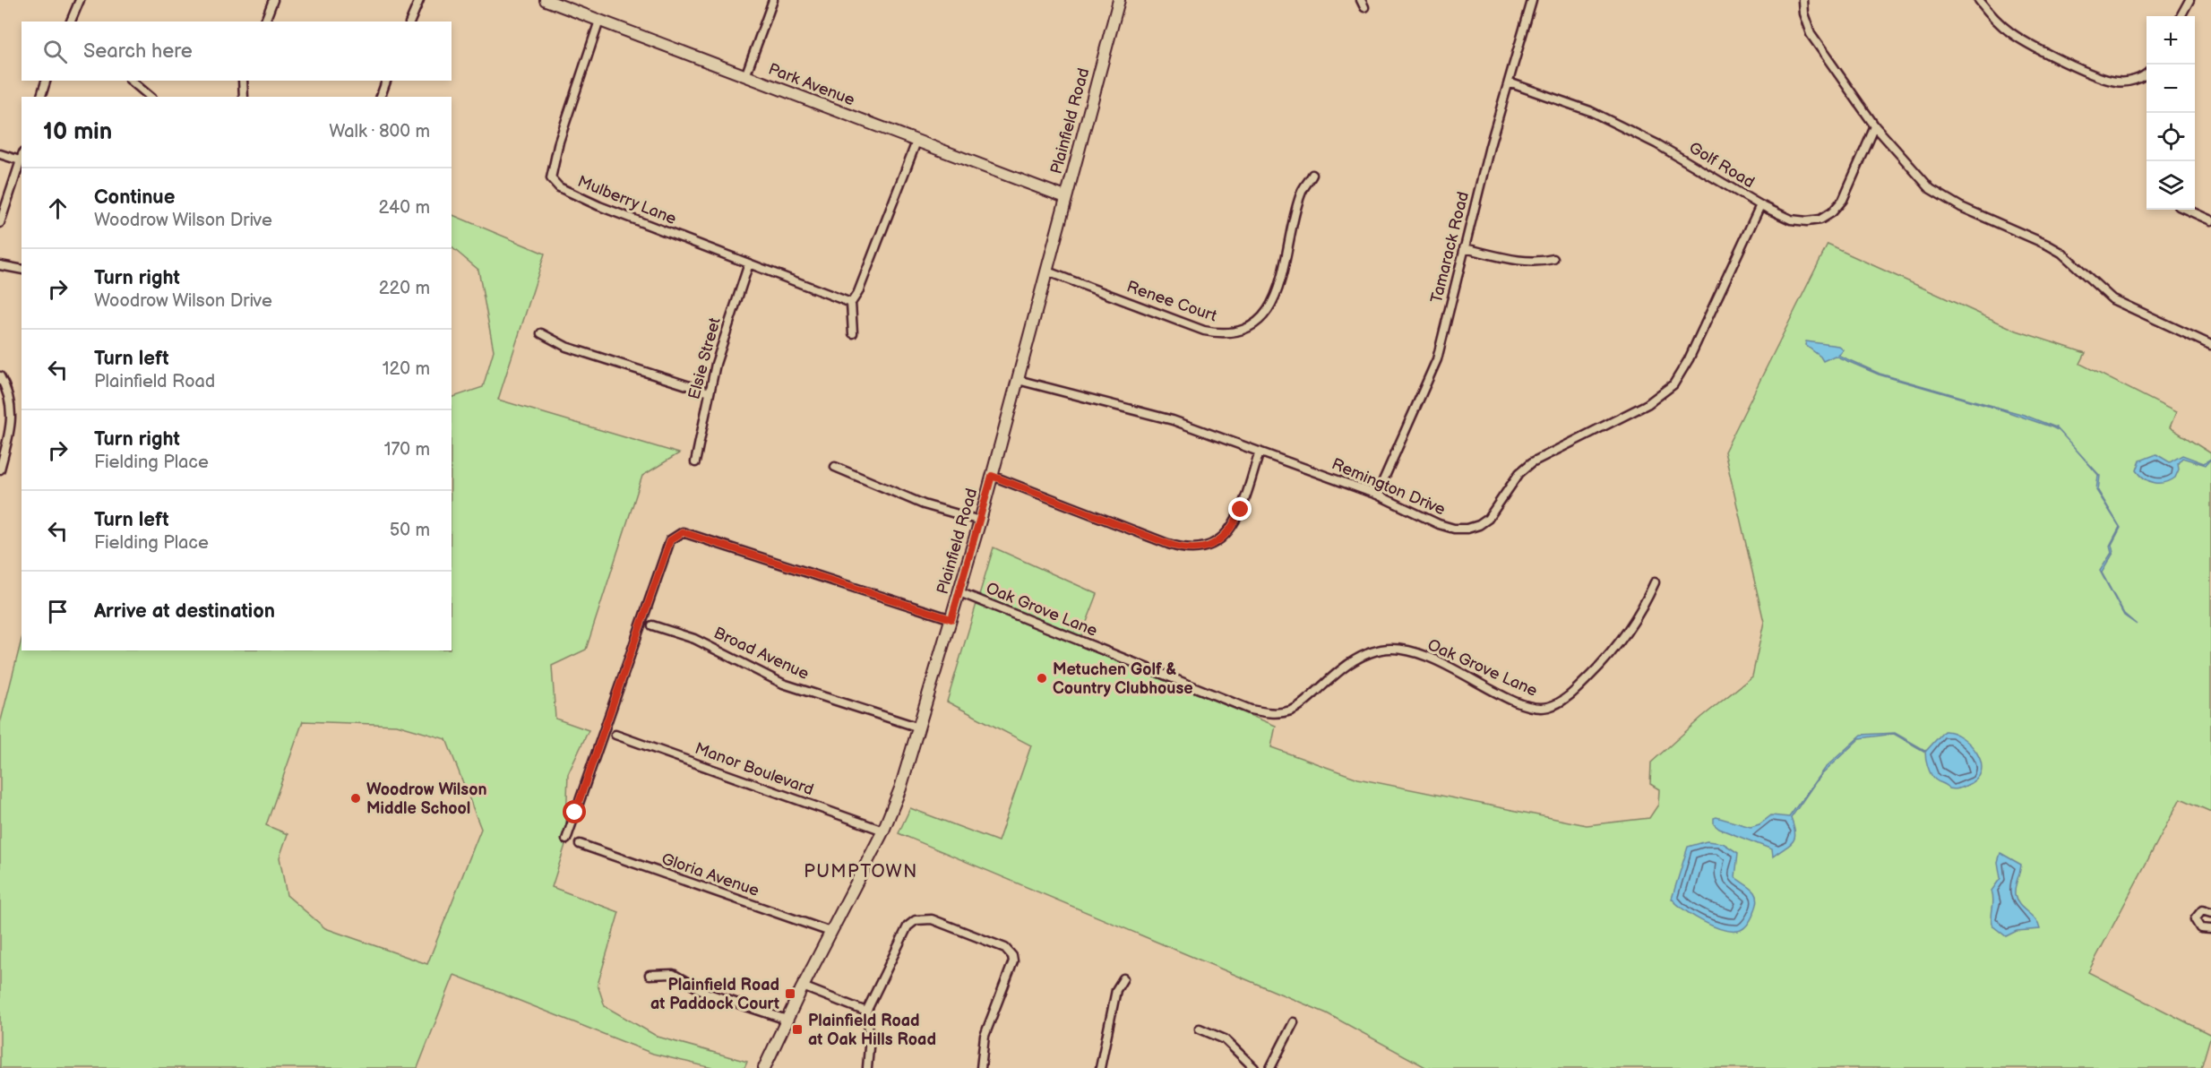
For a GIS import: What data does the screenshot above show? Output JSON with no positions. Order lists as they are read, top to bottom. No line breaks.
{"streets":{"street":["Park Avenue","Plainfield Road","Golf Road","Mulberry Lane","Tamarack Road","Renee Court","Elsie Street","Remington Drive","Oak Grove Lane","Broad Avenue","Manor Boulevard","Gloria Avenue"]},"crossings":[["Park Avenue","Plainfield Road"],["Park Avenue","Mulberry Lane"],["Plainfield Road","Renee Court"],["Plainfield Road","Remington Drive"],["Plainfield Road","Oak Grove Lane"],["Plainfield Road","Broad Avenue"],["Plainfield Road","Manor Boulevard"],["Plainfield Road","Gloria Avenue"],["Golf Road","Tamarack Road"],["Golf Road","Remington Drive"],["Mulberry Lane","Elsie Street"],["Tamarack Road","Remington Drive"]],"districts":["PUMPTOWN"],"places":{"other":["Metuchen Golf & Country Clubhouse","Woodrow Wilson Middle School"],"transit":["Plainfield Road at Paddock Court","Plainfield Road at Oak Hills Road"]},"page":{"map_buttons":["+","−"],"search":"Search here","heading":["10 min","Walk · 800 m"],"list":[["Continue","Woodrow Wilson Drive","240 m"],["Turn right","Woodrow Wilson Drive","220 m"],["Turn left","Plainfield Road","120 m"],["Turn right","Fielding Place","170 m"],["Turn left","Fielding Place","50 m"],"Arrive at destination"]}}
